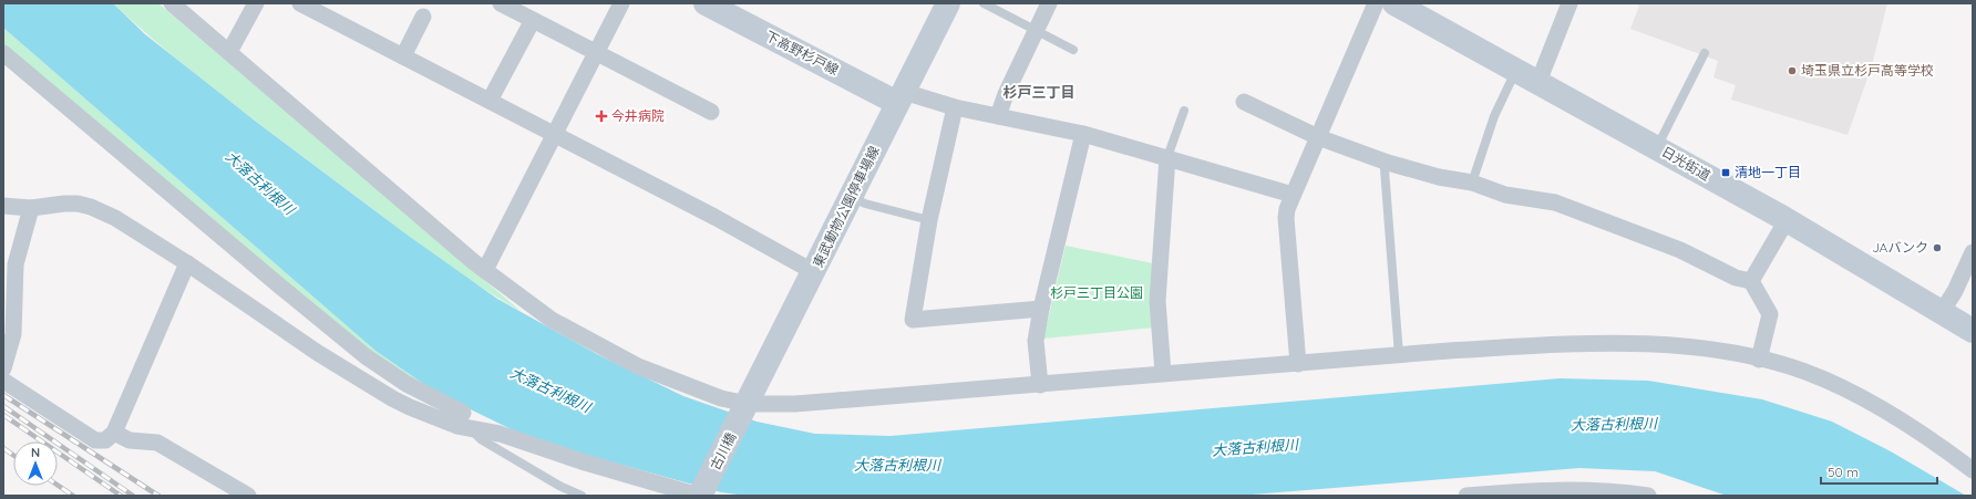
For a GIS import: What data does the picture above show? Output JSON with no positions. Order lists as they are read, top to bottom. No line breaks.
{"streets":{"main road":["下高野杉戸線","日光街道","東武動物公園停車場線","古川橋"]},"crossings":[["下高野杉戸線","東武動物公園停車場線"],["東武動物公園停車場線","古川橋"]],"districts":["杉戸三丁目"],"water":["大落古利根川"],"parks":["杉戸三丁目公園"],"places":{"other":["埼玉県立杉戸高等学校","JAバンク"],"health":["今井病院"],"transit":["清地一丁目"]},"scale_bar":"50 m","north":"top"}
